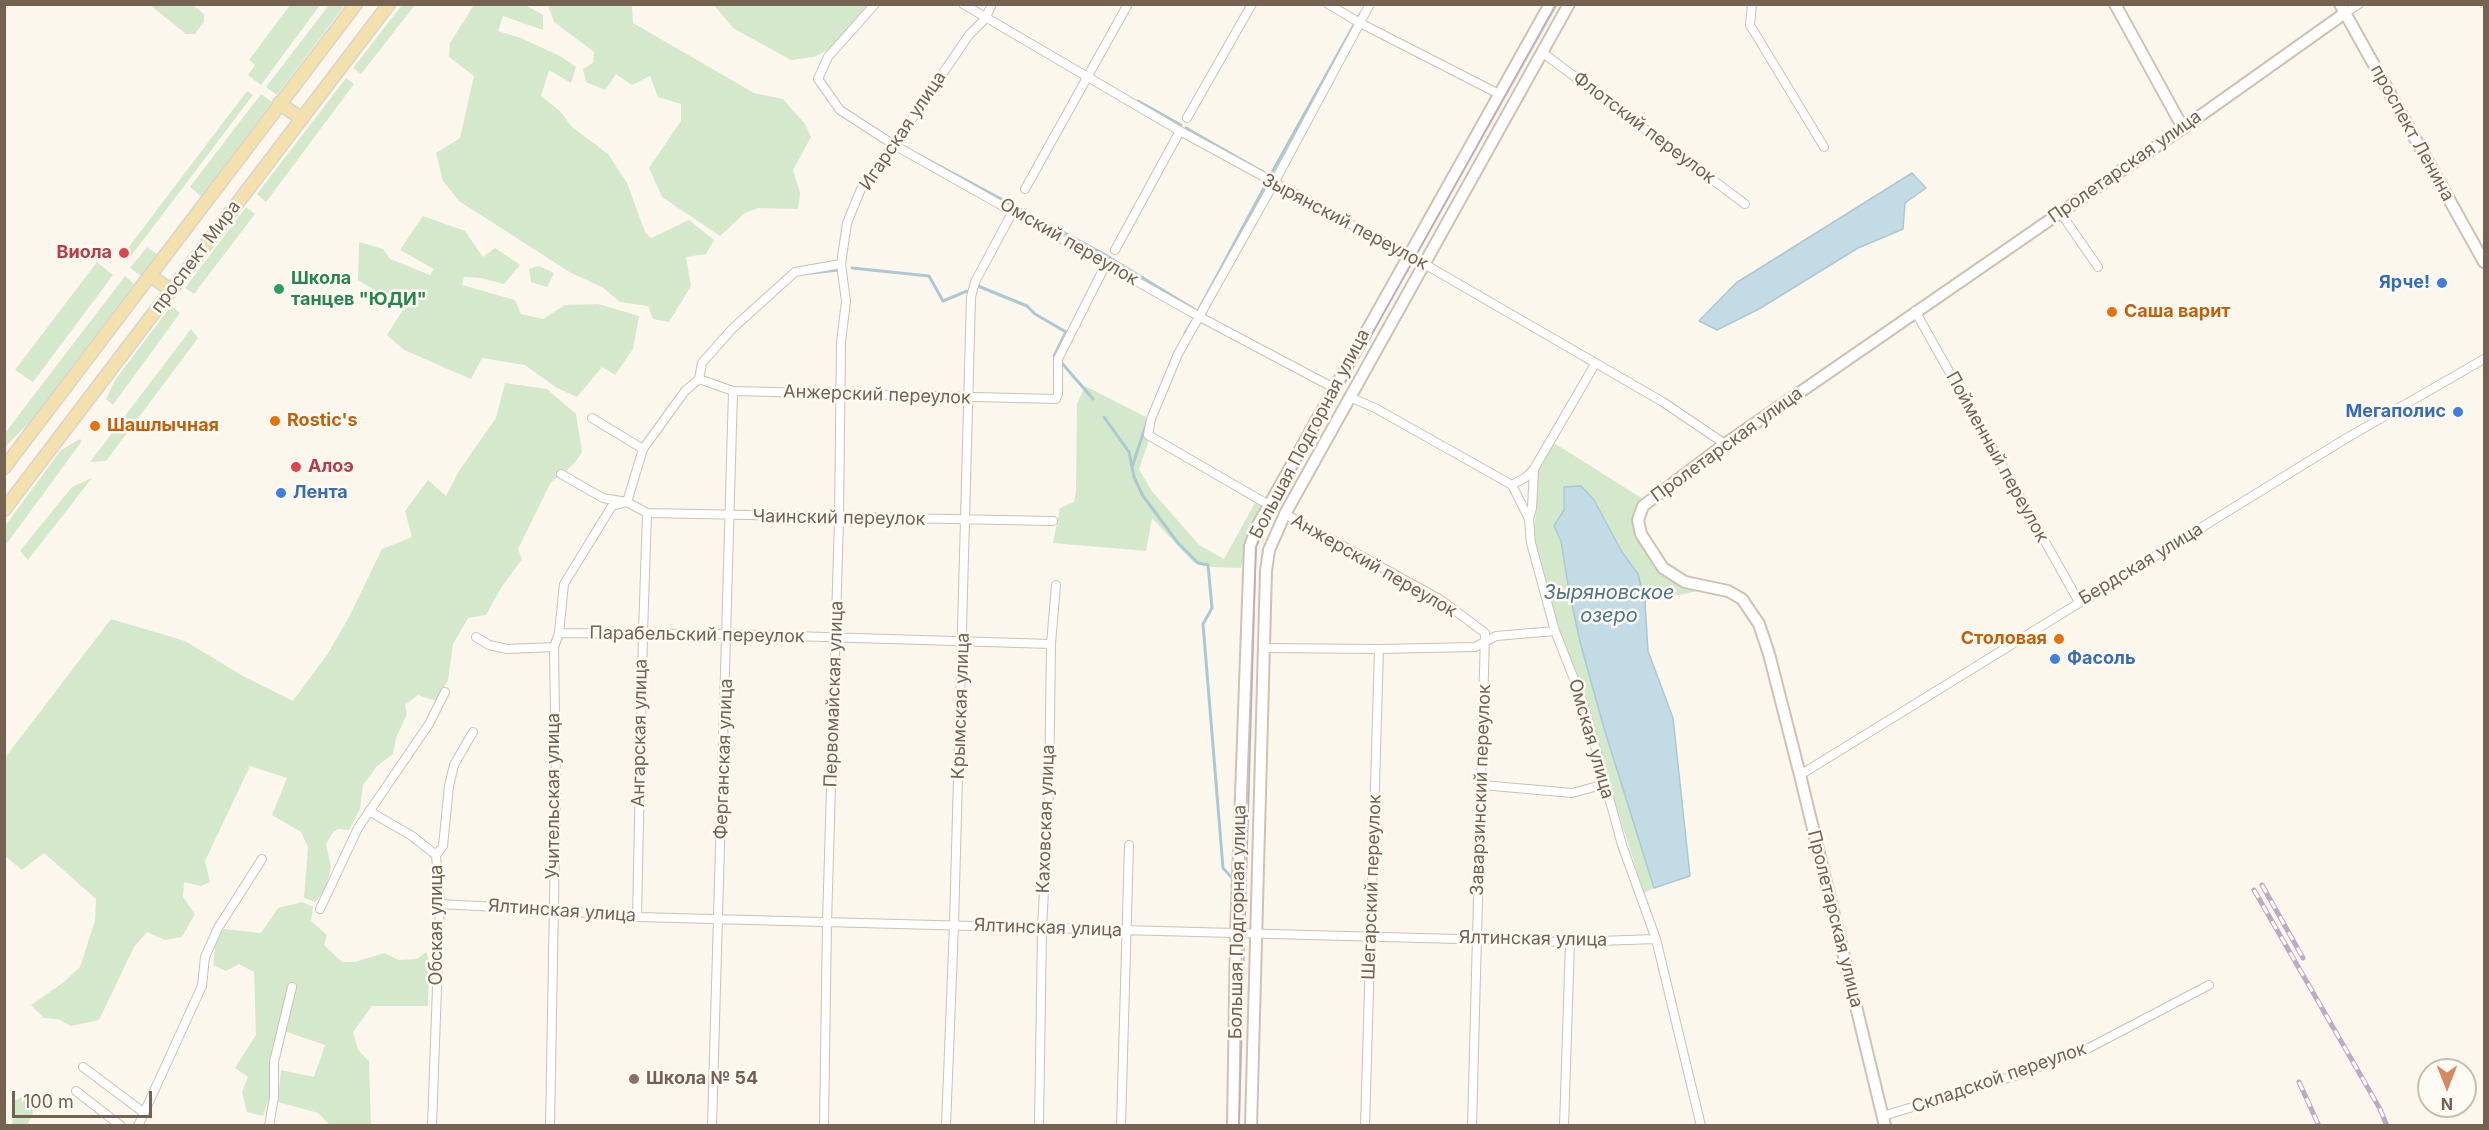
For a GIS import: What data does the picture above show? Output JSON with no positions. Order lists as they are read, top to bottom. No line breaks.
{"streets":{"main road":["проспект Ленина","Пролетарская улица","проспект Мира","Большая Подгорная улица"],"street":["Флотский переулок","Игарская улица","Зырянский переулок","Омский переулок","Анжерский переулок","Пойменный переулок","Чаинский переулок","Бердская улица","Парабельский переулок","Первомайская улица","Крымская улица","Ангарская улица","Омская улица","Ферганская улица","Заварзинский переулок","Учительская улица","Каховская улица","Шегарский переулок","Ялтинская улица","Обская улица","Складской переулок"]},"crossings":[["Флотский переулок","Большая Подгорная улица"],["Игарская улица","Зырянский переулок"],["Игарская улица","Омский переулок"],["Игарская улица","Первомайская улица"],["проспект Ленина","Пролетарская улица"],["Пролетарская улица","Зырянский переулок"],["Пролетарская улица","Пойменный переулок"],["Пролетарская улица","Бердская улица"],["Пролетарская улица","Складской переулок"],["Зырянский переулок","Большая Подгорная улица"],["Зырянский переулок","Омская улица"],["Омский переулок","Анжерский переулок"],["Омский переулок","Большая Подгорная улица"],["Омский переулок","Крымская улица"],["Анжерский переулок","Большая Подгорная улица"],["Анжерский переулок","Первомайская улица"],["Анжерский переулок","Крымская улица"],["Анжерский переулок","Ферганская улица"],["Анжерский переулок","Заварзинский переулок"],["Большая Подгорная улица","Ялтинская улица"],["Пойменный переулок","Бердская улица"],["Чаинский переулок","Первомайская улица"],["Чаинский переулок","Крымская улица"],["Чаинский переулок","Ангарская улица"],["Чаинский переулок","Ферганская улица"],["Парабельский переулок","Первомайская улица"],["Парабельский переулок","Крымская улица"],["Парабельский переулок","Ангарская улица"],["Парабельский переулок","Ферганская улица"],["Парабельский переулок","Каховская улица"],["Первомайская улица","Ялтинская улица"],["Крымская улица","Ялтинская улица"],["Ангарская улица","Ялтинская улица"],["Омская улица","Ялтинская улица"],["Ферганская улица","Ялтинская улица"],["Заварзинский переулок","Ялтинская улица"],["Учительская улица","Ялтинская улица"],["Каховская улица","Ялтинская улица"],["Шегарский переулок","Ялтинская улица"],["Ялтинская улица","Обская улица"]],"water":["Зыряновское озеро"],"places":["Виола","Ярче!","Школа танцев \"ЮДИ\"","Саша варит","Мегаполис","Rostic's","Шашлычная","Алоэ","Лента","Столовая","Фасоль","Школа № 54"],"scale_bar":"100 m","north":"bottom"}
